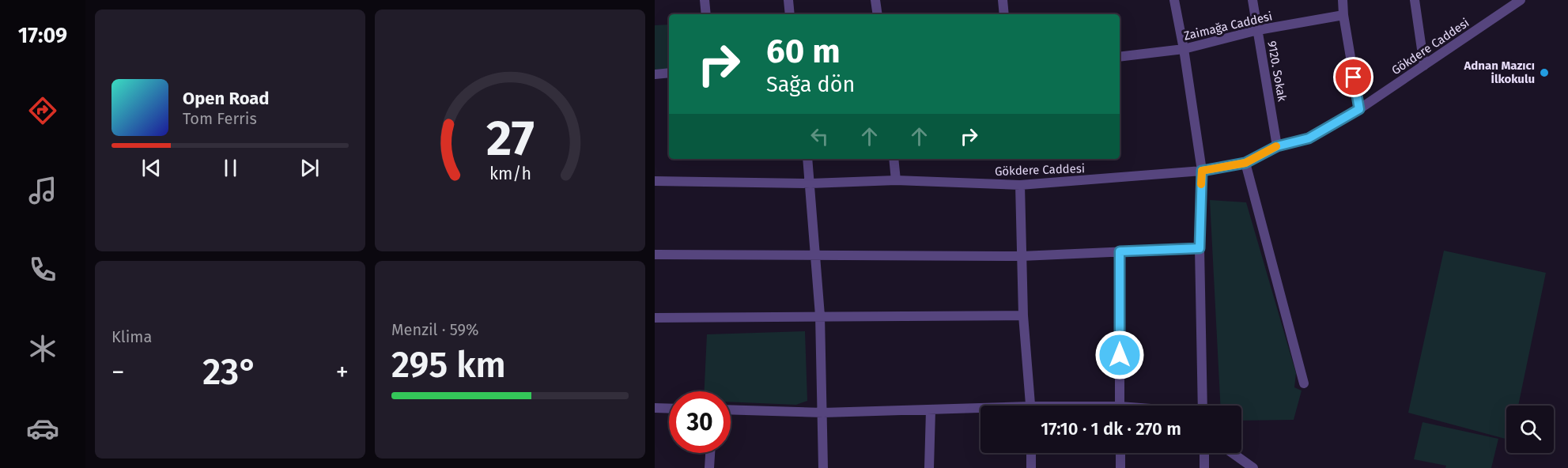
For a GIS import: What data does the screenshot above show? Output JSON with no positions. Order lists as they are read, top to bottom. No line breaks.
{"streets":{"street":["Zaimağa Caddesi","Gökdere Caddesi","9120. Sokak"]},"crossings":[["Zaimağa Caddesi","9120. Sokak"],["Gökdere Caddesi","9120. Sokak"]],"places":["Adnan Mazıcı İlkokulu"],"page":{"tabs":"17:09","turn":["60 m","Sağa dön"],"song":["Open Road","Tom Ferris"],"tile":["Klima",["Menzil · 59%","295 km"]],"heat":["−","23°","+"],"limit":"30","trip":"17:10 · 1 dk · 270 m","gauge":["27","km/h"]}}
